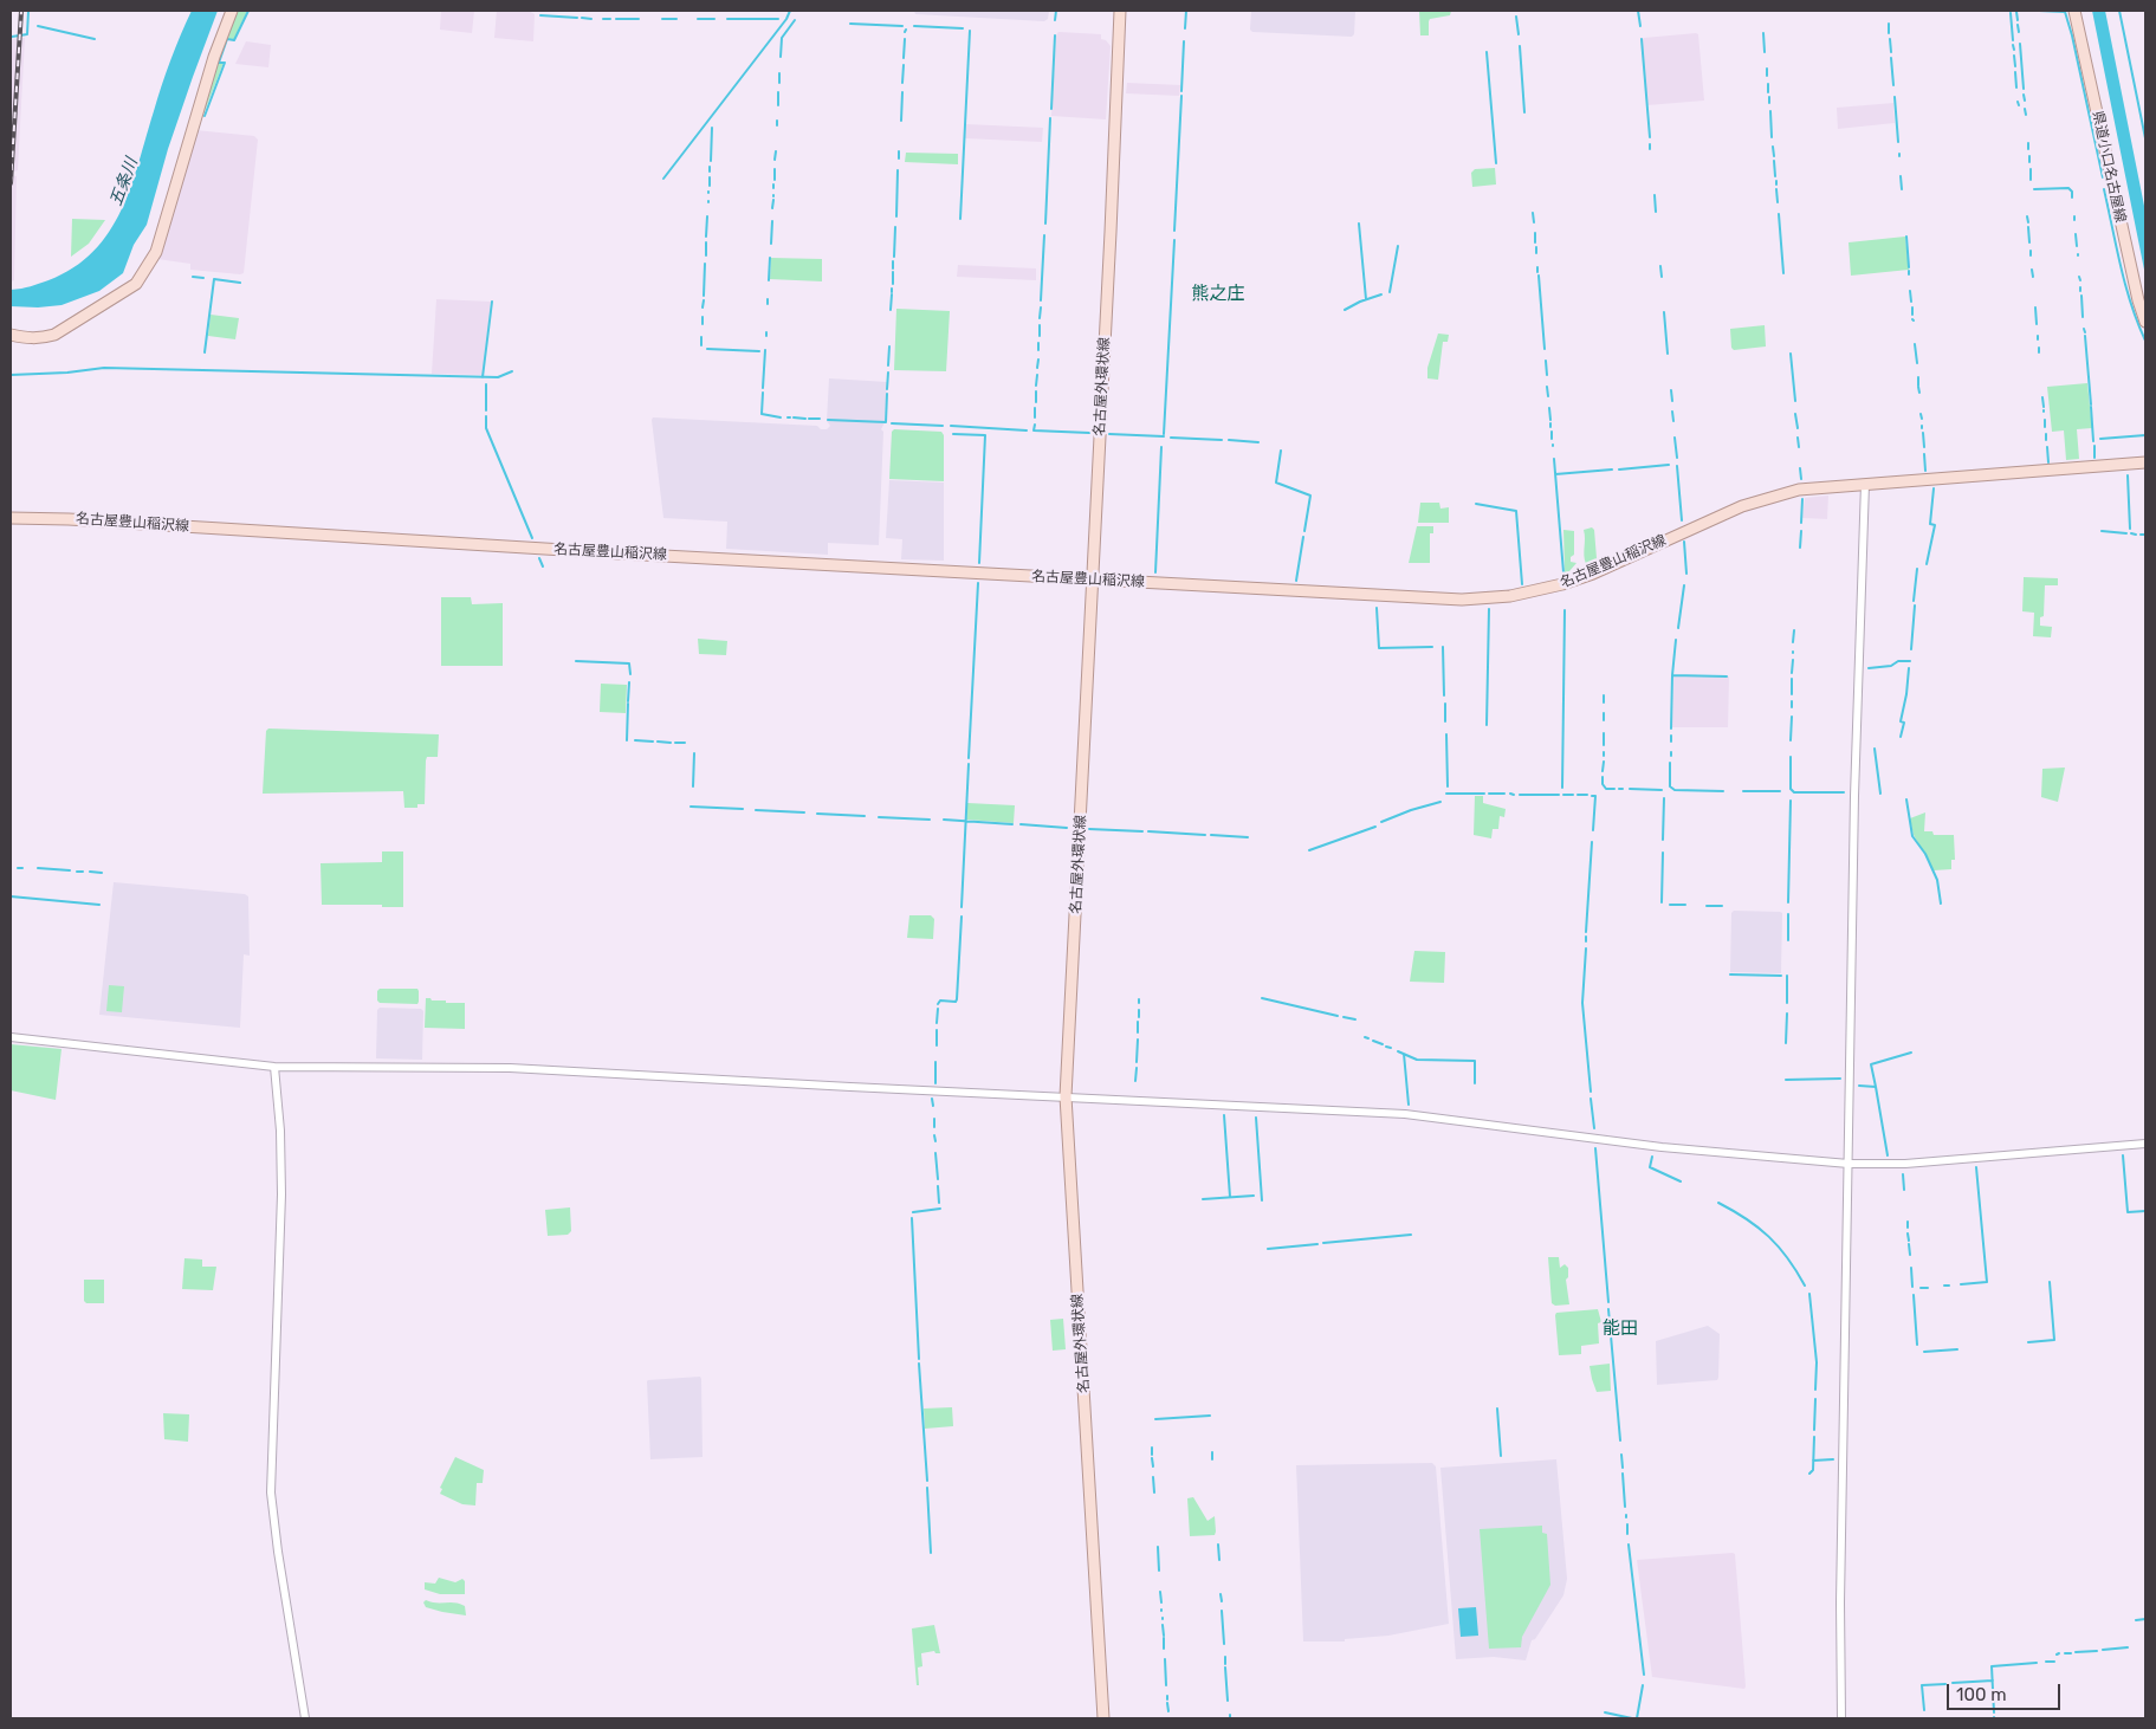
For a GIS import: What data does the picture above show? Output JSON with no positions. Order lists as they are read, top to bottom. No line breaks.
{"streets":{"main road":["県道小口名古屋線","名古屋外環状線","名古屋豊山稲沢線"]},"crossings":[["名古屋外環状線","名古屋豊山稲沢線"]],"districts":["熊之庄","能田"],"water":["五条川"],"scale_bar":"100 m"}
